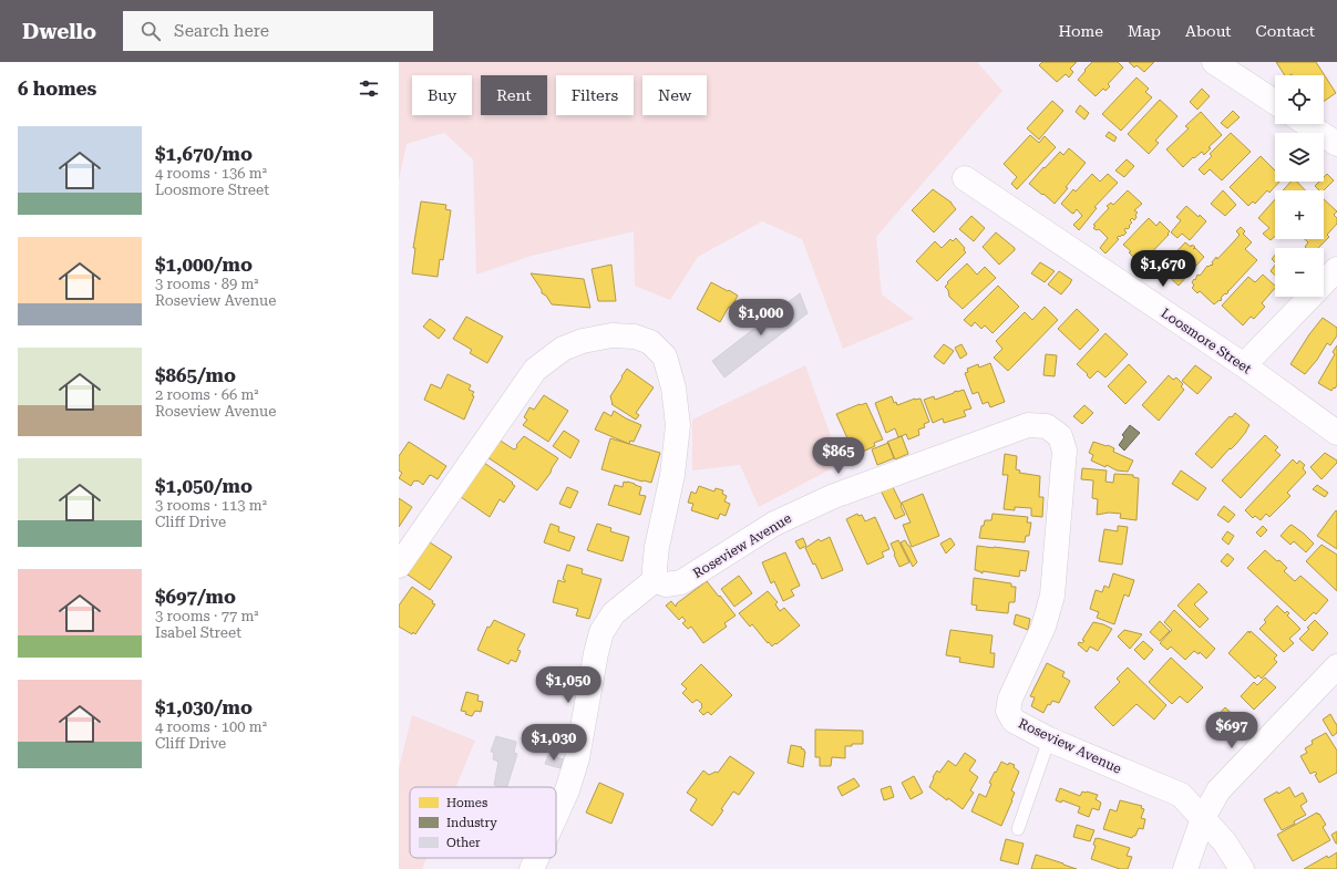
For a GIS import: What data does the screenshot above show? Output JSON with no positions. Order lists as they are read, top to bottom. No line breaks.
{"streets":{"street":["Loosmore Street","Roseview Avenue"]},"legend":["Homes","Industry","Other"],"page":{"header":"Dwello","search":"Search here","nav":["Home","Map","About","Contact"],"heading":"6 homes","map_buttons":["+","−"],"chip":["Buy","Rent","Filters","New"],"list":[{"name":"$1,670/mo","note":"4 rooms · 136 m² · Loosmore Street"},{"name":"$1,000/mo","note":"3 rooms · 89 m² · Roseview Avenue"},{"name":"$865/mo","note":"2 rooms · 66 m² · Roseview Avenue"},{"name":"$1,050/mo","note":"3 rooms · 113 m² · Cliff Drive"},{"name":"$697/mo","note":"3 rooms · 77 m² · Isabel Street"},{"name":"$1,030/mo","note":"4 rooms · 100 m² · Cliff Drive"}],"price":["$1,670","$1,000","$865","$1,050","$697","$1,030"]}}
